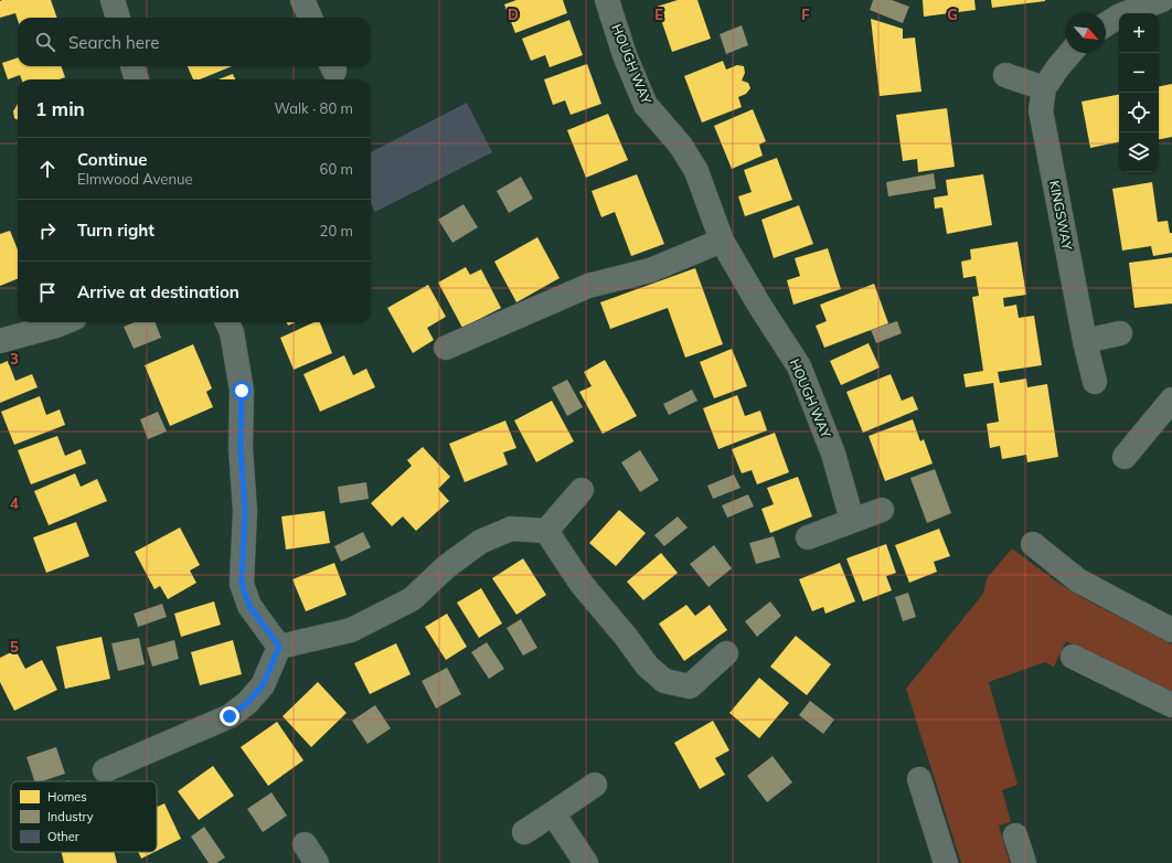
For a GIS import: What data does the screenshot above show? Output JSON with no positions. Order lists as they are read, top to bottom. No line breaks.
{"streets":{"street":["HOUGH WAY","KINGSWAY"]},"legend":["Homes","Industry","Other"],"north":"bottom right","page":{"map_buttons":["+","−"],"search":"Search here","heading":["1 min","Walk · 80 m"],"list":[["Continue","Elmwood Avenue","60 m"],["Turn right","20 m"],"Arrive at destination"]},"grid":{"columns":["D","E","F","G"],"rows":["3","4","5"]}}
